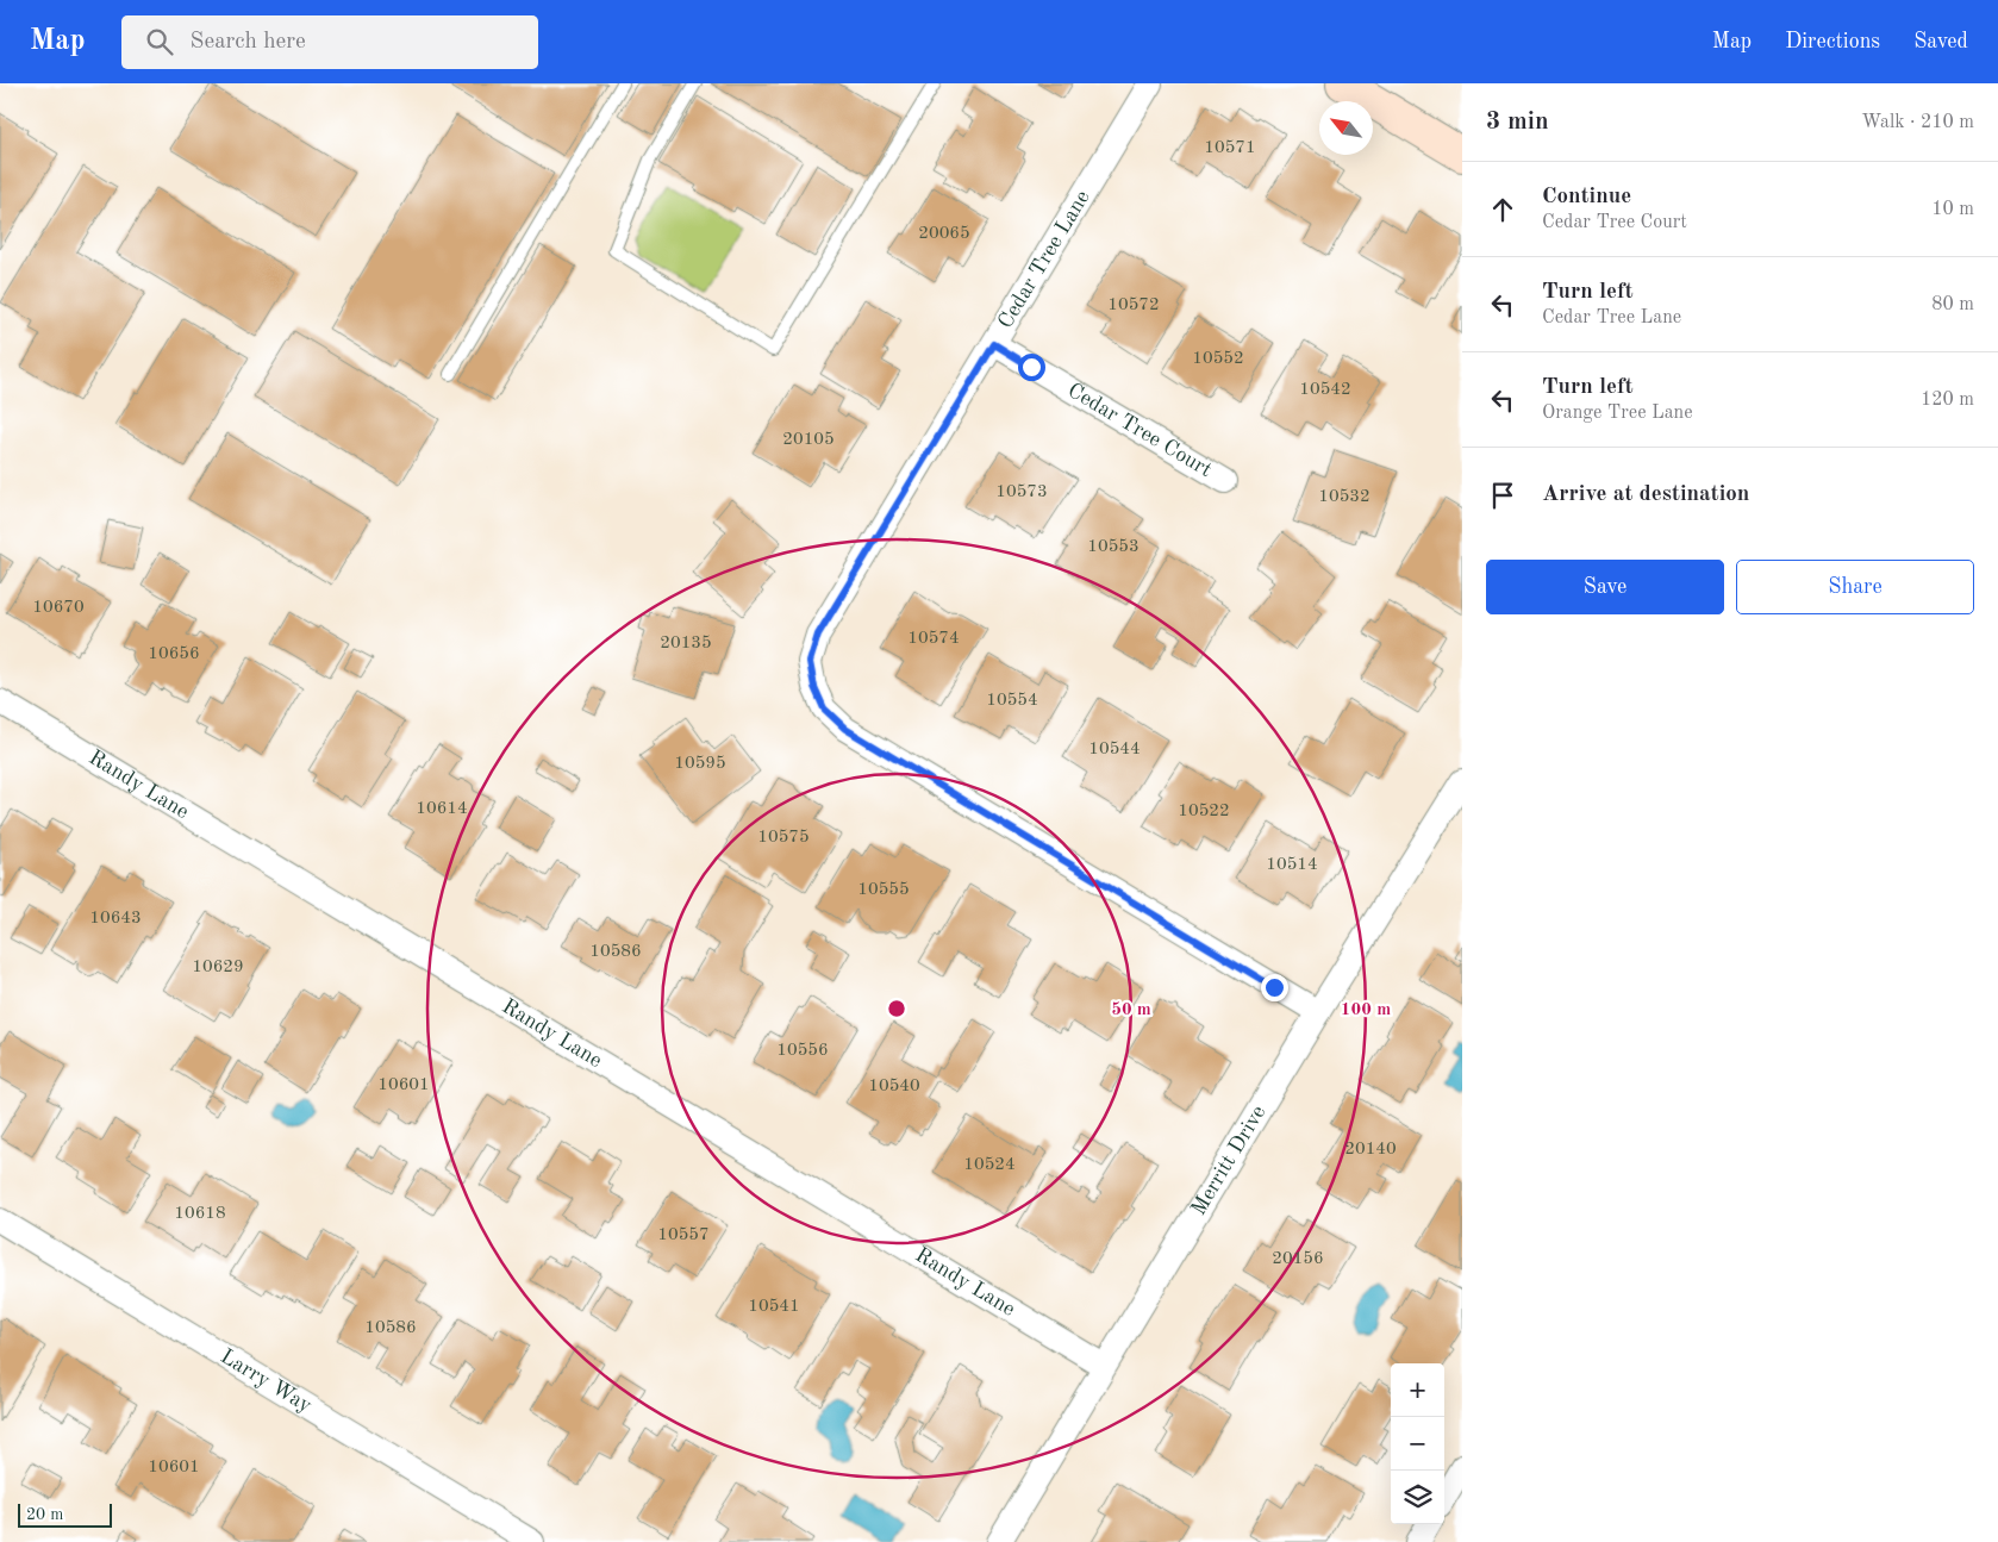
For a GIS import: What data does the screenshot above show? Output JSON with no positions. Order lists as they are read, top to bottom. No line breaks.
{"streets":{"street":["Cedar Tree Lane","Cedar Tree Court","Randy Lane","Merritt Drive","Larry Way"]},"crossings":[["Cedar Tree Lane","Cedar Tree Court"],["Cedar Tree Lane","Merritt Drive"],["Randy Lane","Merritt Drive"]],"house_numbers":["10571","20065","10572","10552","10542","20105","10573","10532","10553","10670","10574","20135","10656","10554","10544","10595","10614","10522","10575","10514","10555","10643","10586","10629","10556","10601","10540","20140","10524","10618","10557","20156","10541","10586","10601"],"scale_bar":"20 m","north":"top left","page":{"header":"Map","search":"Search here","nav":["Map","Directions","Saved"],"heading":["3 min","Walk · 210 m"],"list":[["Continue","Cedar Tree Court","10 m"],["Turn left","Cedar Tree Lane","80 m"],["Turn left","Orange Tree Lane","120 m"],"Arrive at destination"],"buttons":["Save","Share"],"map_buttons":["+","−"],"scale":"20 m"},"rings":["50 m","100 m"]}
